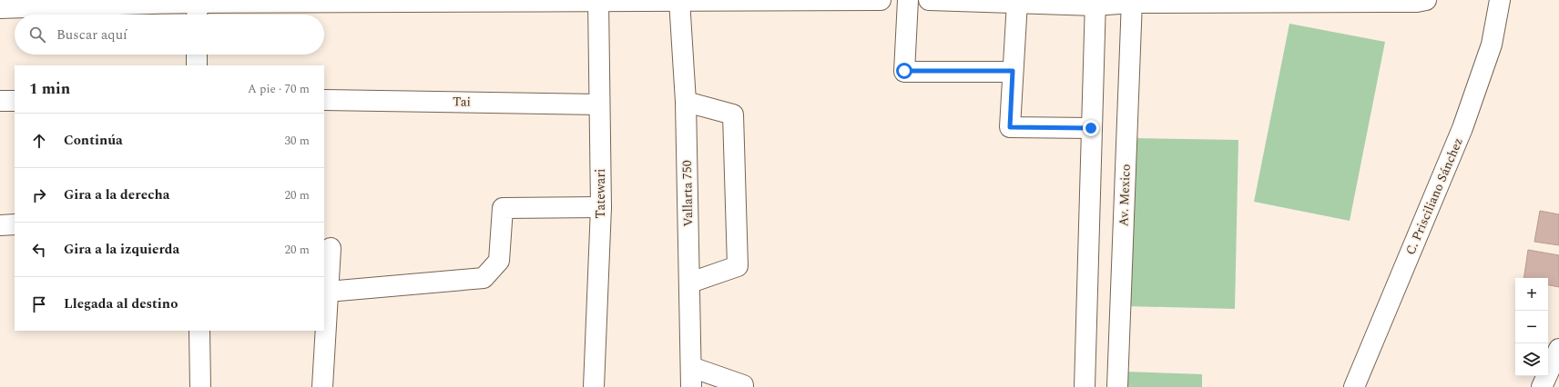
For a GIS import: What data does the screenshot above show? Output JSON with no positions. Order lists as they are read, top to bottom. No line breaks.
{"streets":{"street":["Tai","Tatewari","Vallarta 750","Av. Mexico","C. Prisciliano Sánchez"]},"crossings":[["Tai","Tatewari"]],"page":{"search":"Buscar aquí","heading":["1 min","A pie · 70 m"],"list":[["Continúa","30 m"],["Gira a la derecha","20 m"],["Gira a la izquierda","20 m"],"Llegada al destino"],"map_buttons":["+","−"]}}
